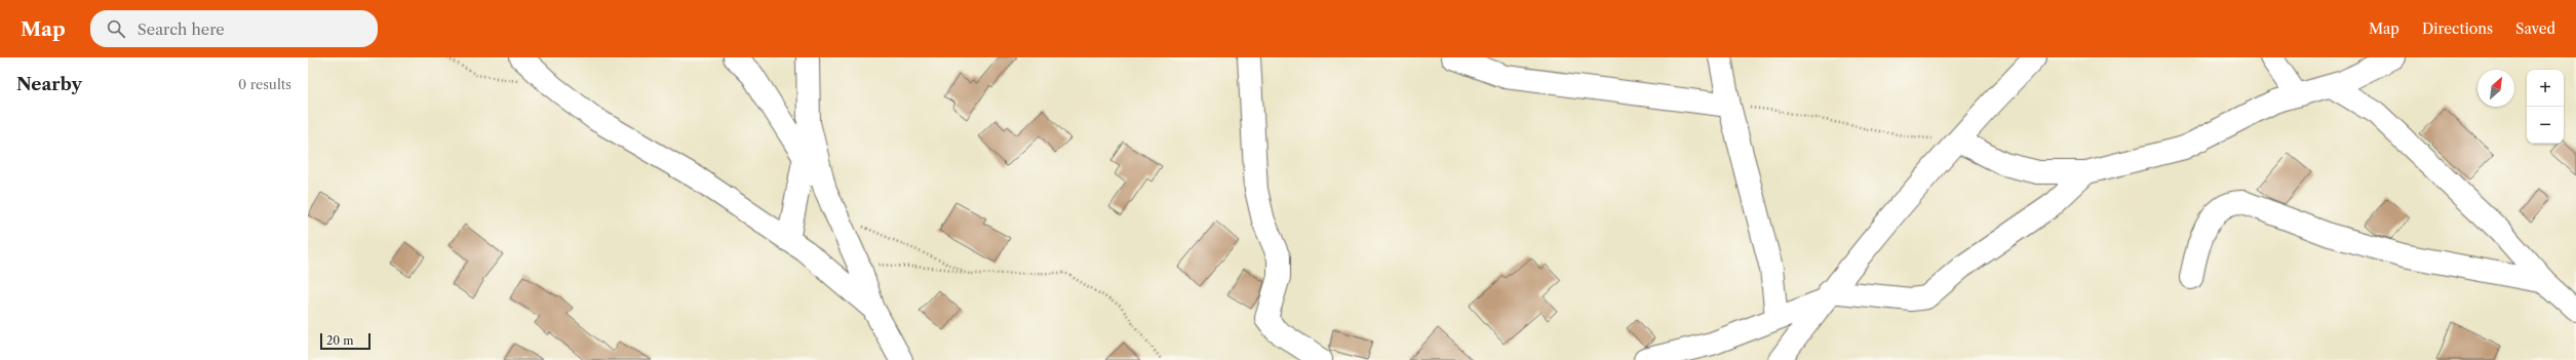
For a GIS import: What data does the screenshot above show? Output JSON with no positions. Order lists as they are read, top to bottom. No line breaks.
{"scale_bar":"20 m","north":"top right","page":{"header":"Map","search":"Search here","nav":["Map","Directions","Saved"],"heading":["Nearby","0 results"],"map_buttons":["+","−"],"scale":"20 m"}}
